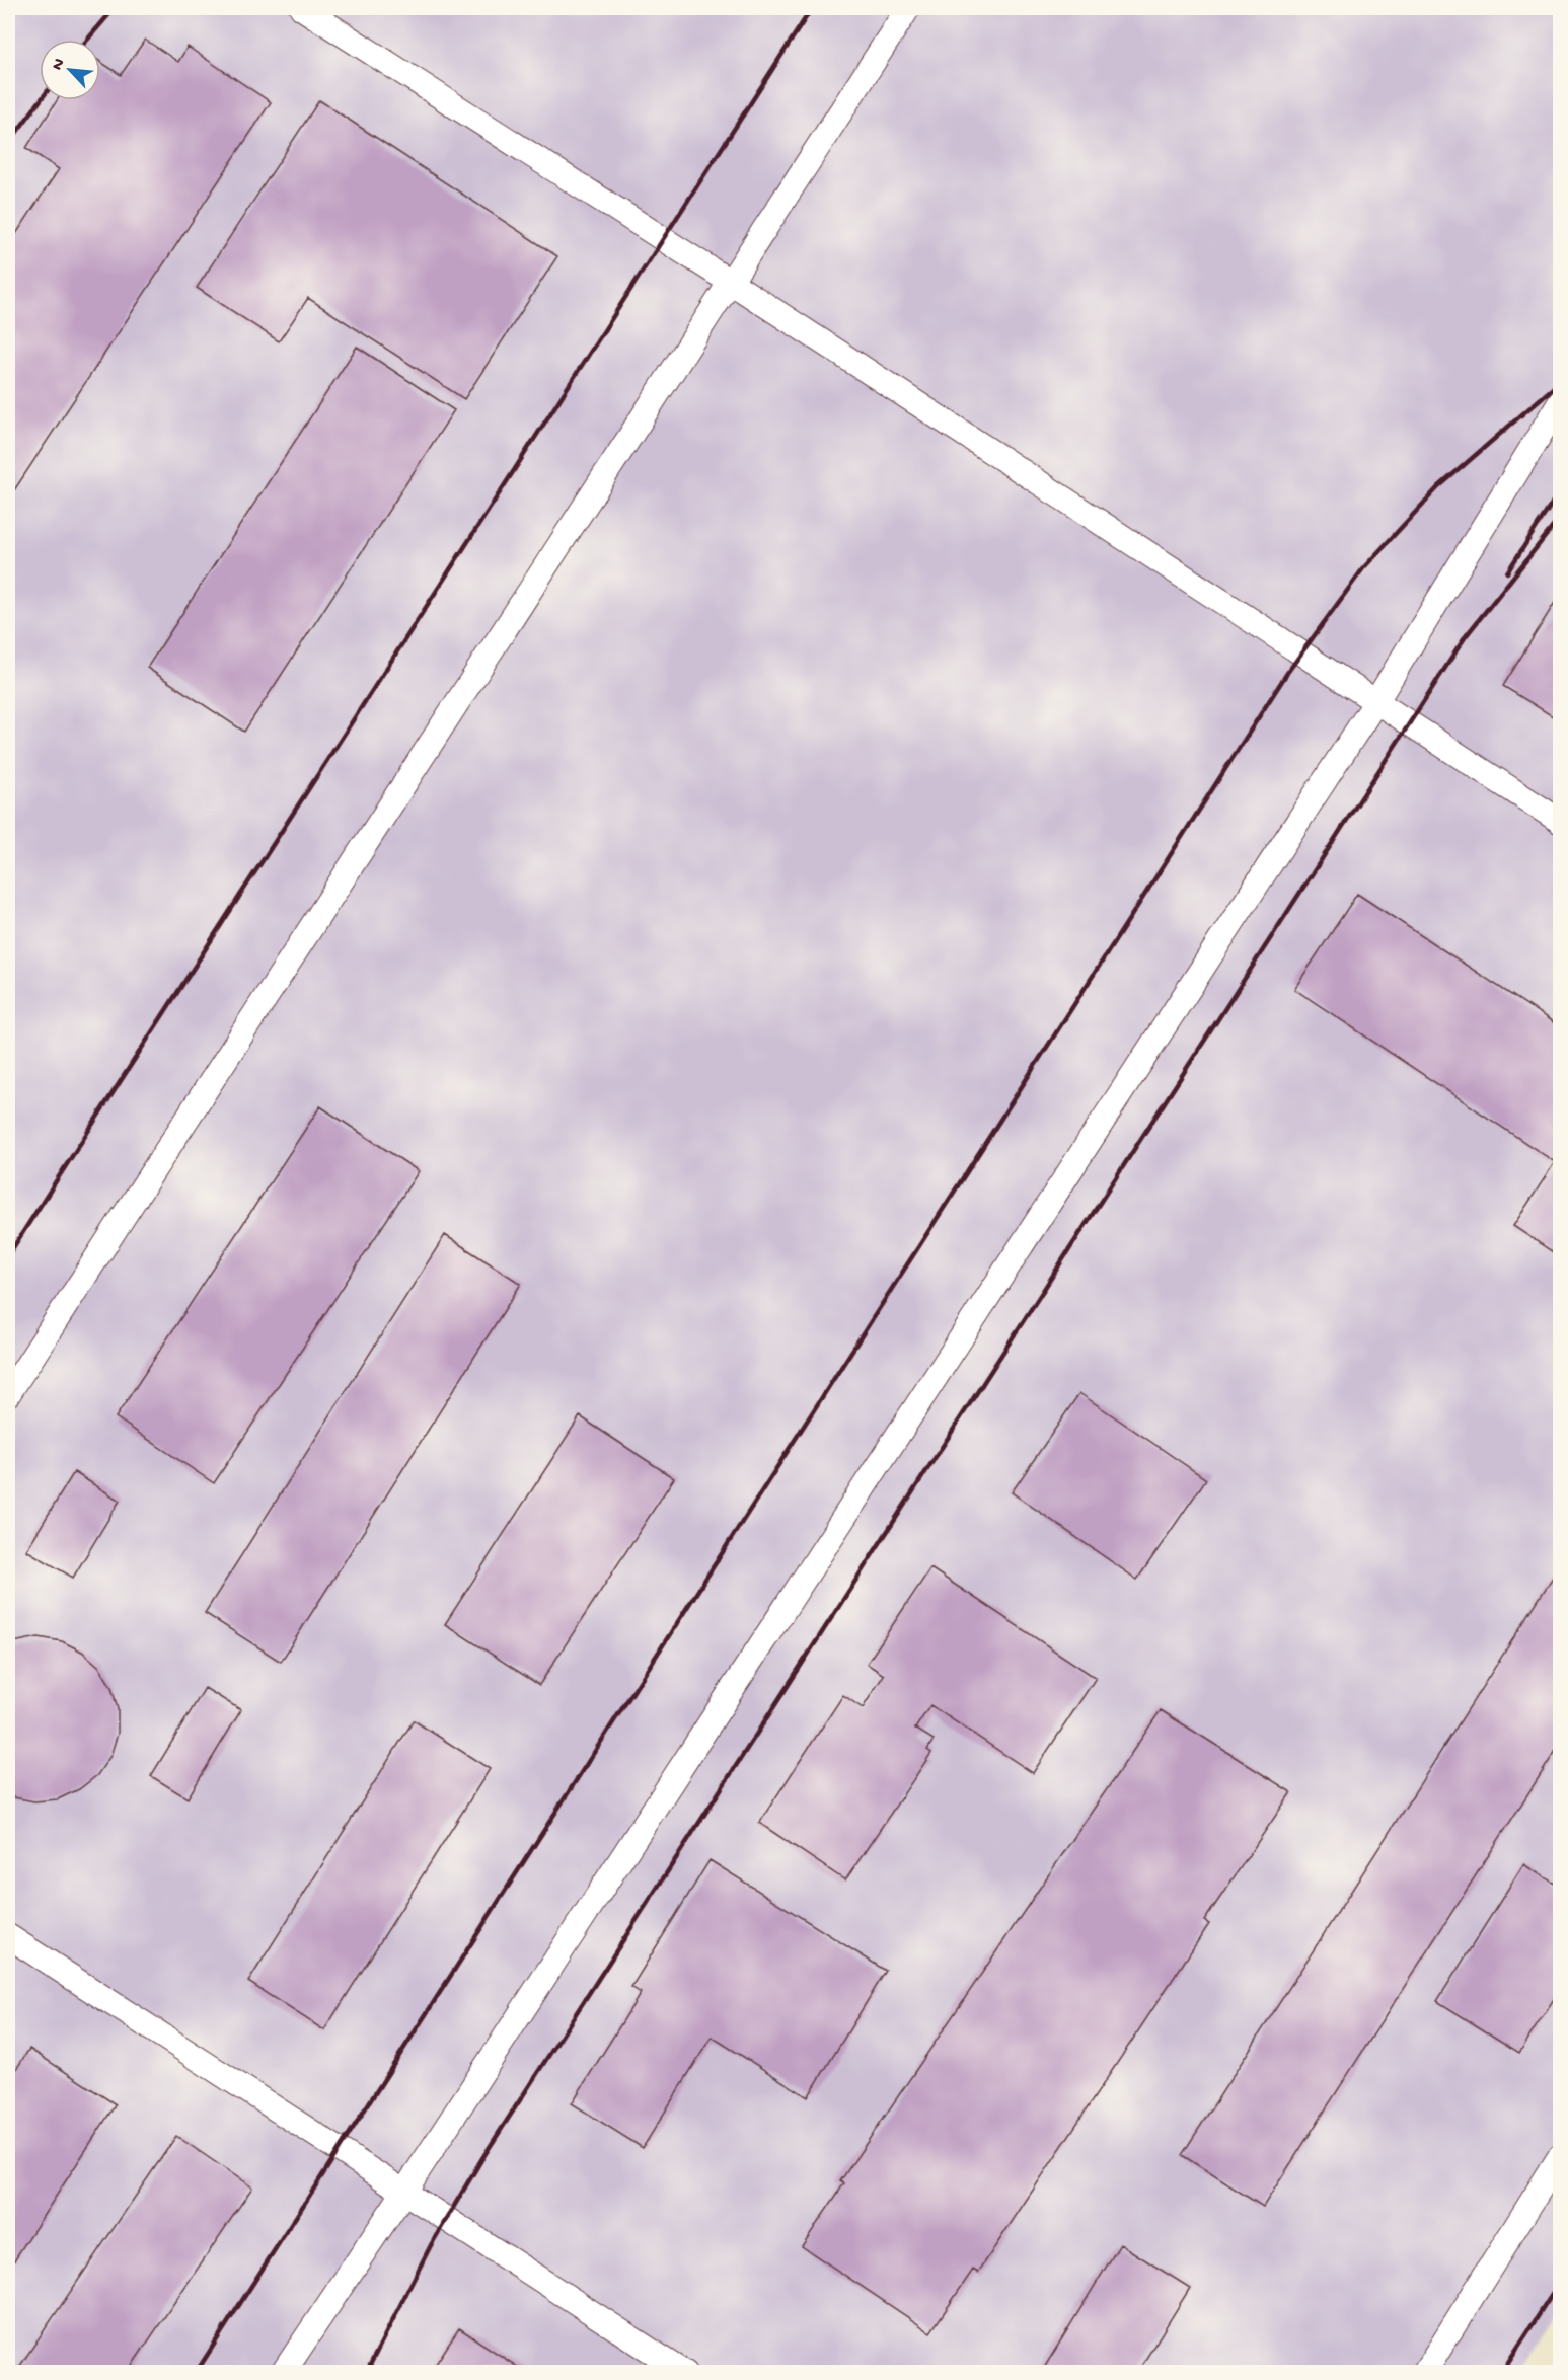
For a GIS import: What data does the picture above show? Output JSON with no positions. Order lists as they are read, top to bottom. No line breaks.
{"north":"top left"}
